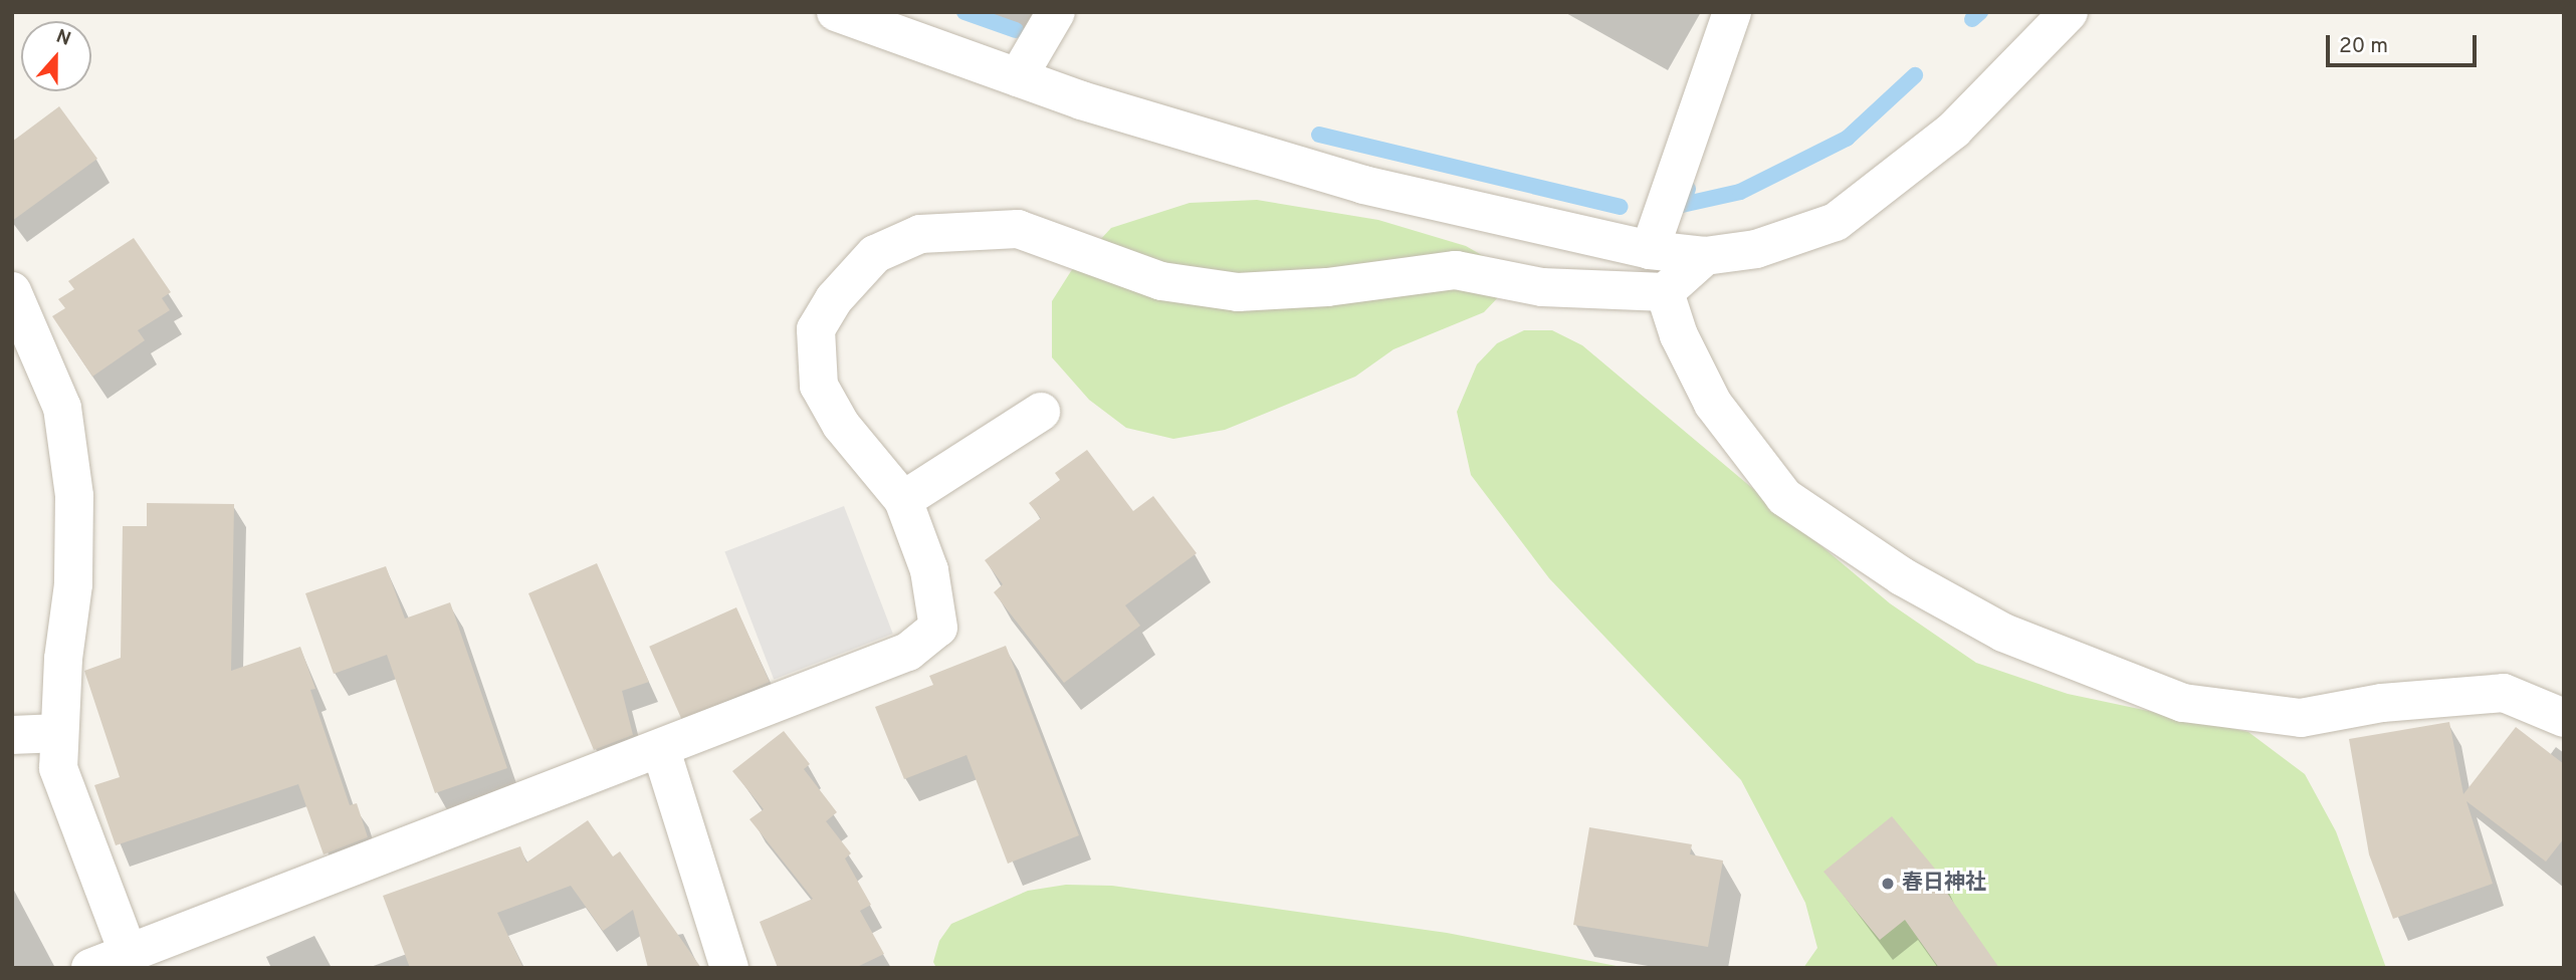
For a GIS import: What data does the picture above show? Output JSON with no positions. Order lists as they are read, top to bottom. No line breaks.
{"places":["春日神社"],"scale_bar":"20 m","north":"top"}
